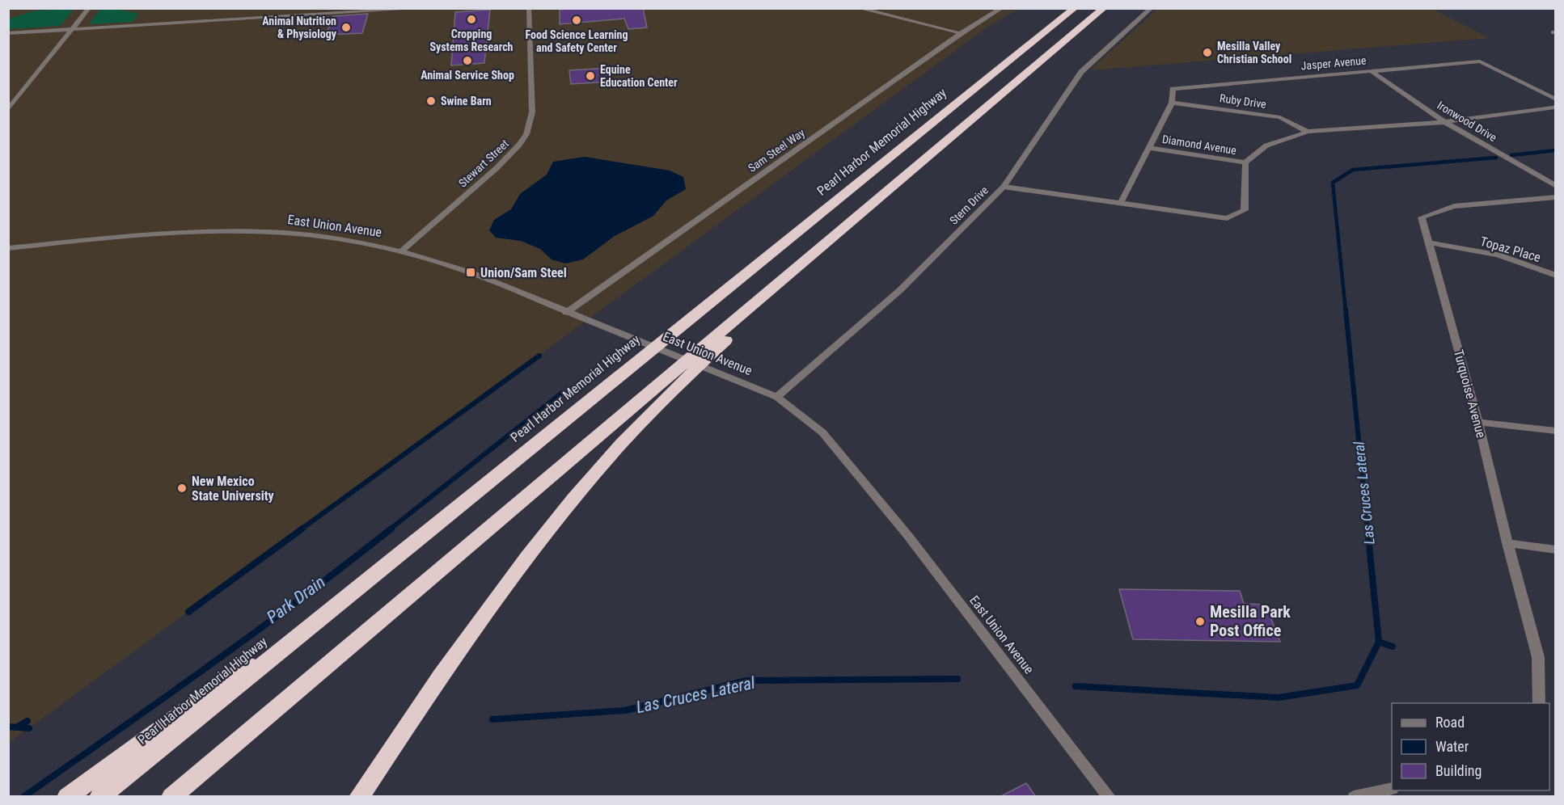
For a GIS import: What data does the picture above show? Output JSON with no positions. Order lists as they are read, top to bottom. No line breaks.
{"streets":{"highway":["Pearl Harbor Memorial Highway"],"street":["Jasper Avenue","Ruby Drive","Ironwood Drive","Diamond Avenue","Sam Steel Way","Stewart Street","Stern Drive","East Union Avenue","Topaz Place","Turquoise Avenue"]},"crossings":[["Jasper Avenue","Ruby Drive"],["Jasper Avenue","Ironwood Drive"],["Jasper Avenue","Diamond Avenue"],["Sam Steel Way","East Union Avenue"],["Stewart Street","East Union Avenue"],["Stern Drive","East Union Avenue"],["Topaz Place","Turquoise Avenue"]],"water":["Las Cruces Lateral","Park Drain"],"places":{"other":["Cropping Systems Research","Food Science Learning and Safety Center","Animal Nutrition & Physiology","Mesilla Valley Christian School","Animal Service Shop","Equine Education Center","Swine Barn","New Mexico State University","Mesilla Park Post Office"],"transit":["Union/Sam Steel"]},"legend":["Road","Water","Building"]}
